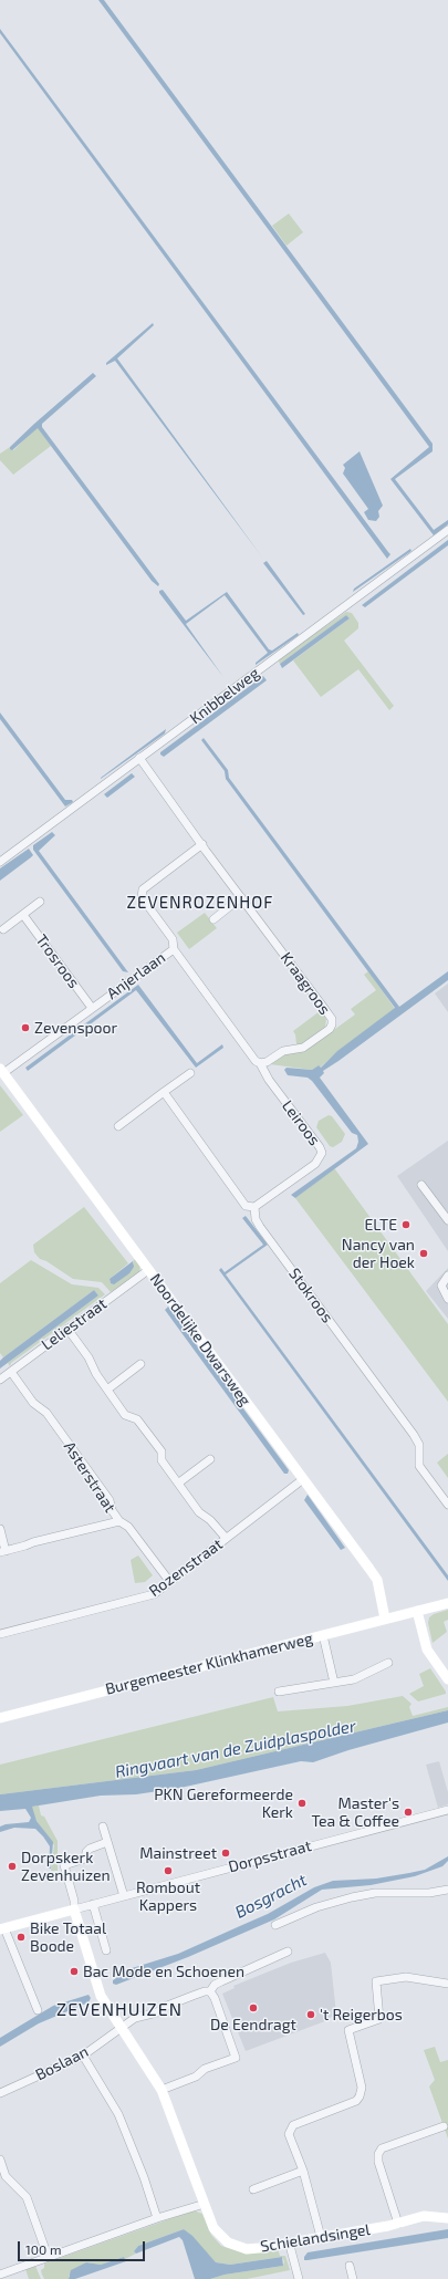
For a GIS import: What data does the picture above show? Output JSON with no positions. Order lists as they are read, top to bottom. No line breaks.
{"streets":{"street":["Knibbelweg","Trosroos","Anjerlaan","Kraagroos","Leiroos","Stokroos","Leliestraat","Noordelijke Dwarsweg","Asterstraat","Rozenstraat","Burgemeester Klinkhamerweg","Dorpsstraat","Boslaan","Schielandsingel"]},"crossings":[["Knibbelweg","Kraagroos"],["Trosroos","Anjerlaan"],["Anjerlaan","Kraagroos"],["Anjerlaan","Noordelijke Dwarsweg"],["Kraagroos","Leiroos"],["Leiroos","Stokroos"],["Leliestraat","Noordelijke Dwarsweg"],["Leliestraat","Asterstraat"],["Noordelijke Dwarsweg","Rozenstraat"],["Noordelijke Dwarsweg","Burgemeester Klinkhamerweg"],["Asterstraat","Rozenstraat"],["Dorpsstraat","Schielandsingel"],["Boslaan","Schielandsingel"]],"districts":["ZEVENROZENHOF","ZEVENHUIZEN"],"water":["Ringvaart van de Zuidplaspolder","Bosgracht"],"places":["Zevenspoor","ELTE","Nancy van der Hoek","PKN Gereformeerde Kerk","Master's Tea & Coffee","Mainstreet","Dorpskerk Zevenhuizen","Rombout Kappers","Bike Totaal Boode","Bac Mode en Schoenen","De Eendragt","'t Reigerbos"],"scale_bar":"100 m"}
